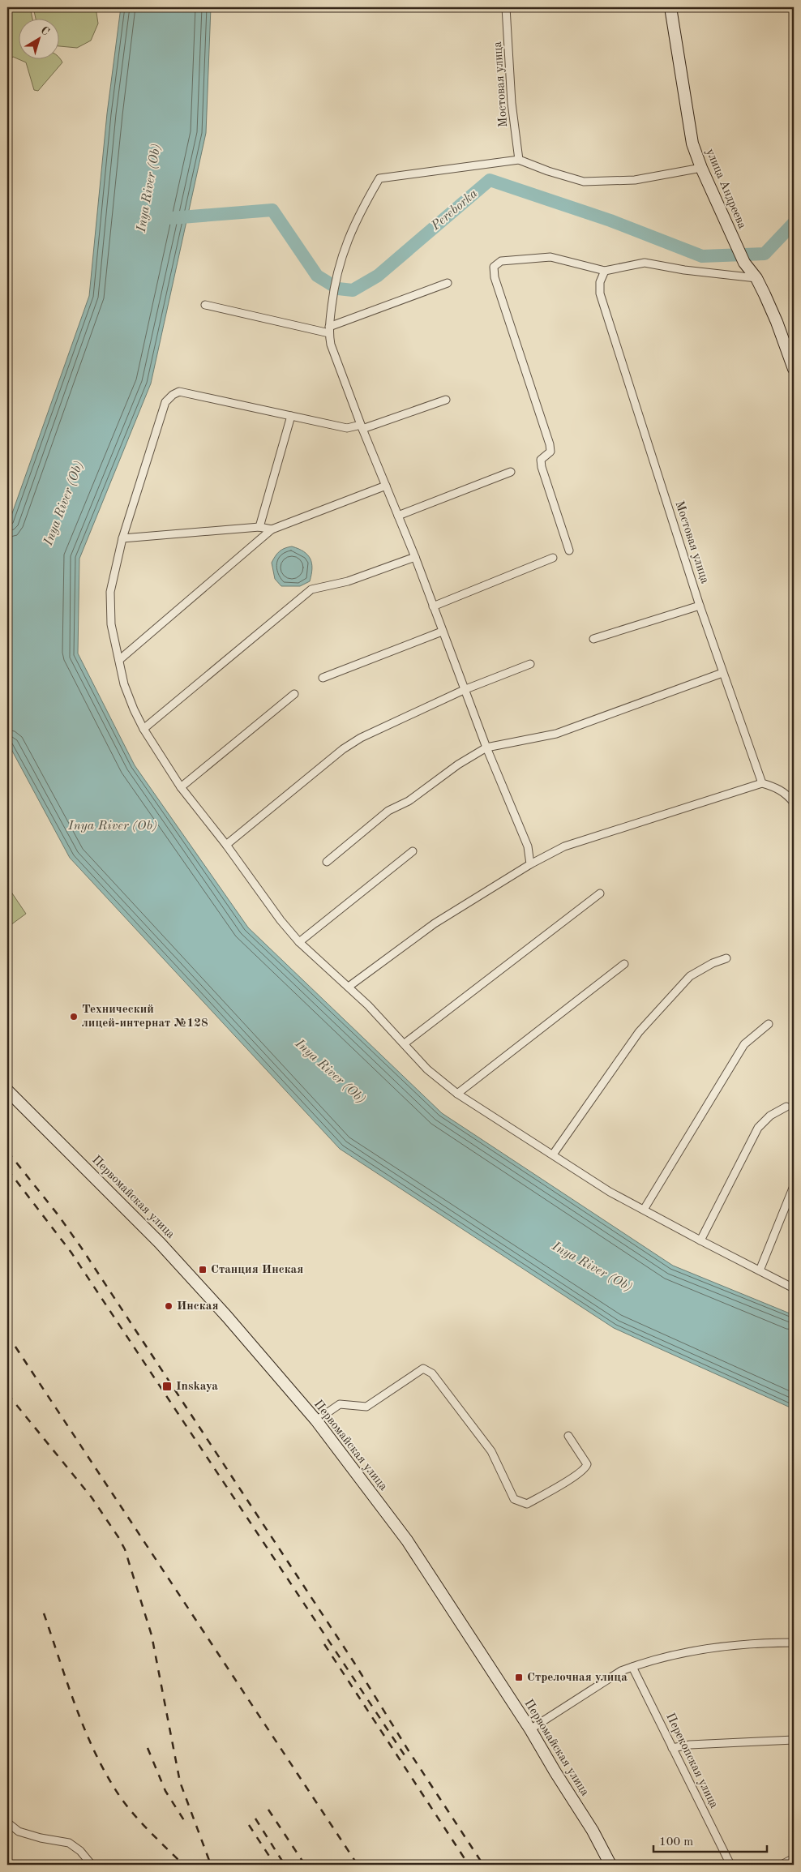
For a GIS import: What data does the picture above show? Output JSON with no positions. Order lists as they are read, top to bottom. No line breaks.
{"streets":{"main road":["улица Андреева","Первомайская улица"],"street":["Мостовая улица","Перекопская улица"]},"water":["Inya River (Ob)","Pereborka"],"places":{"other":["Технический лицей-интернат №128","Инская"],"transit":["Станция Инская","Inskaya","Стрелочная улица"]},"scale_bar":"100 m","north":"top right"}
